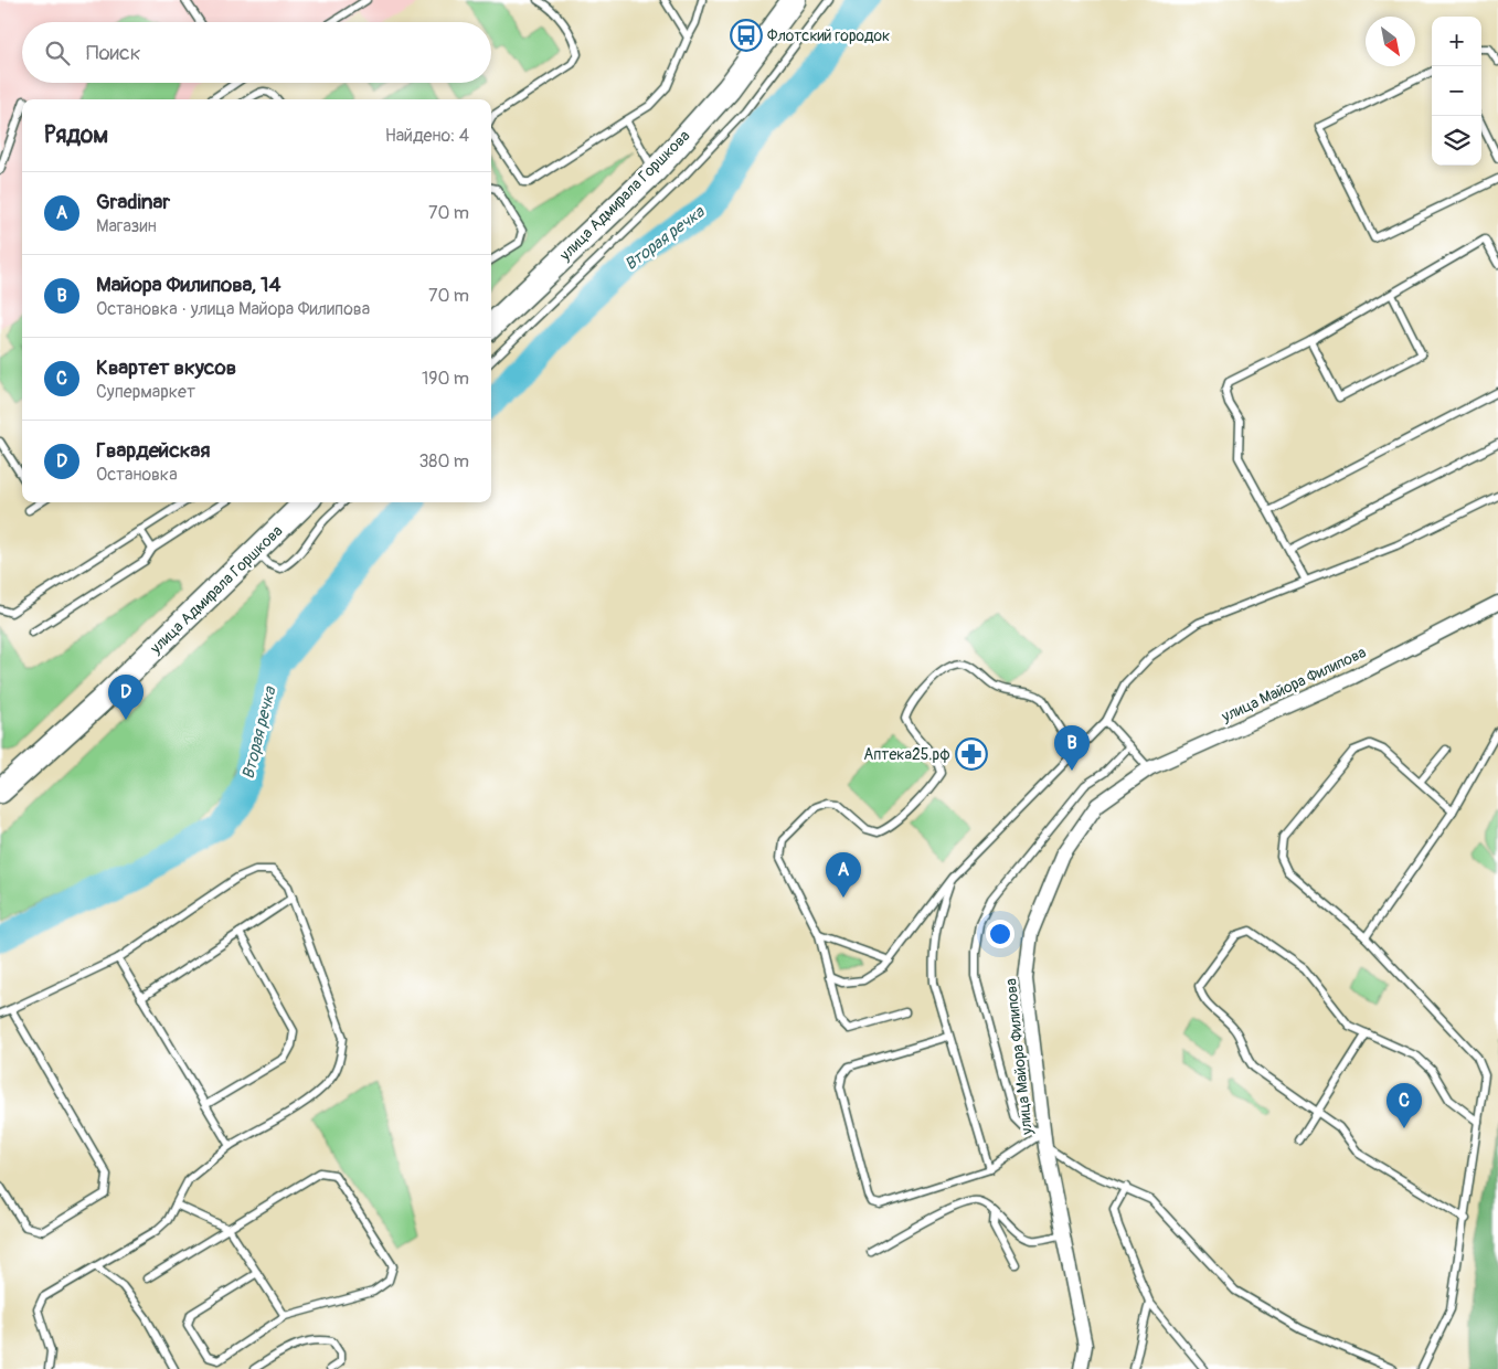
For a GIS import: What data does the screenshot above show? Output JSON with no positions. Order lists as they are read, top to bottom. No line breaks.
{"streets":{"main road":["улица Адмирала Горшкова"],"street":["улица Майора Филипова"]},"water":["Вторая речка"],"places":{"bus stop":["Флотский городок"],"pharmacy":["Аптека25.рф"]},"north":"bottom right","page":{"map_buttons":["+","−"],"search":"Поиск","heading":["Рядом","Найдено: 4"],"list":[{"mark":"A","name":"Gradinar","note":"Магазин","value":"70 m"},{"mark":"B","name":"Майора Филипова, 14","note":"Остановка · улица Майора Филипова","value":"70 m"},{"mark":"C","name":"Квартет вкусов","note":"Супермаркет","value":"190 m"},{"mark":"D","name":"Гвардейская","note":"Остановка","value":"380 m"}],"pins":["D","B","A","C"]}}
